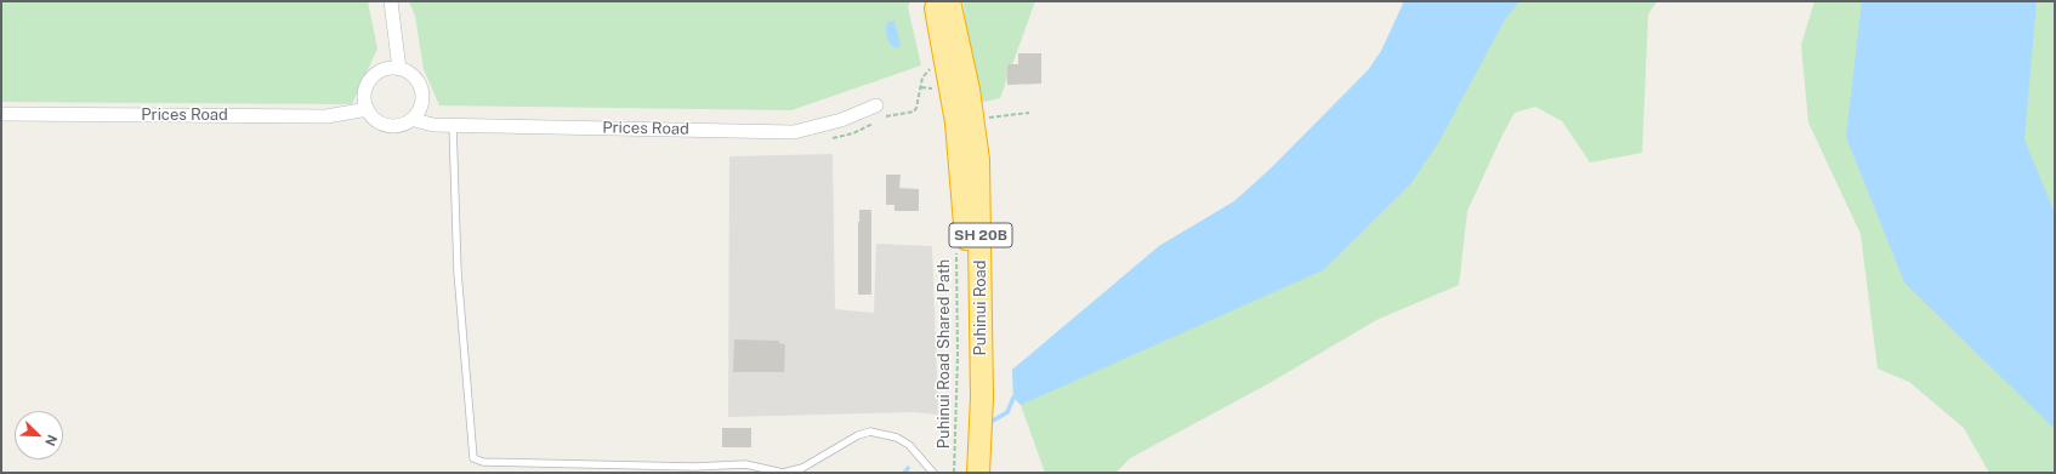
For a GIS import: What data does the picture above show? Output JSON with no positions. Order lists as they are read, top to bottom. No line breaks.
{"streets":{"highway":["SH 20B","Puhinui Road"],"street":["Prices Road"],"path":["Puhinui Road Shared Path"]},"north":"bottom right"}
